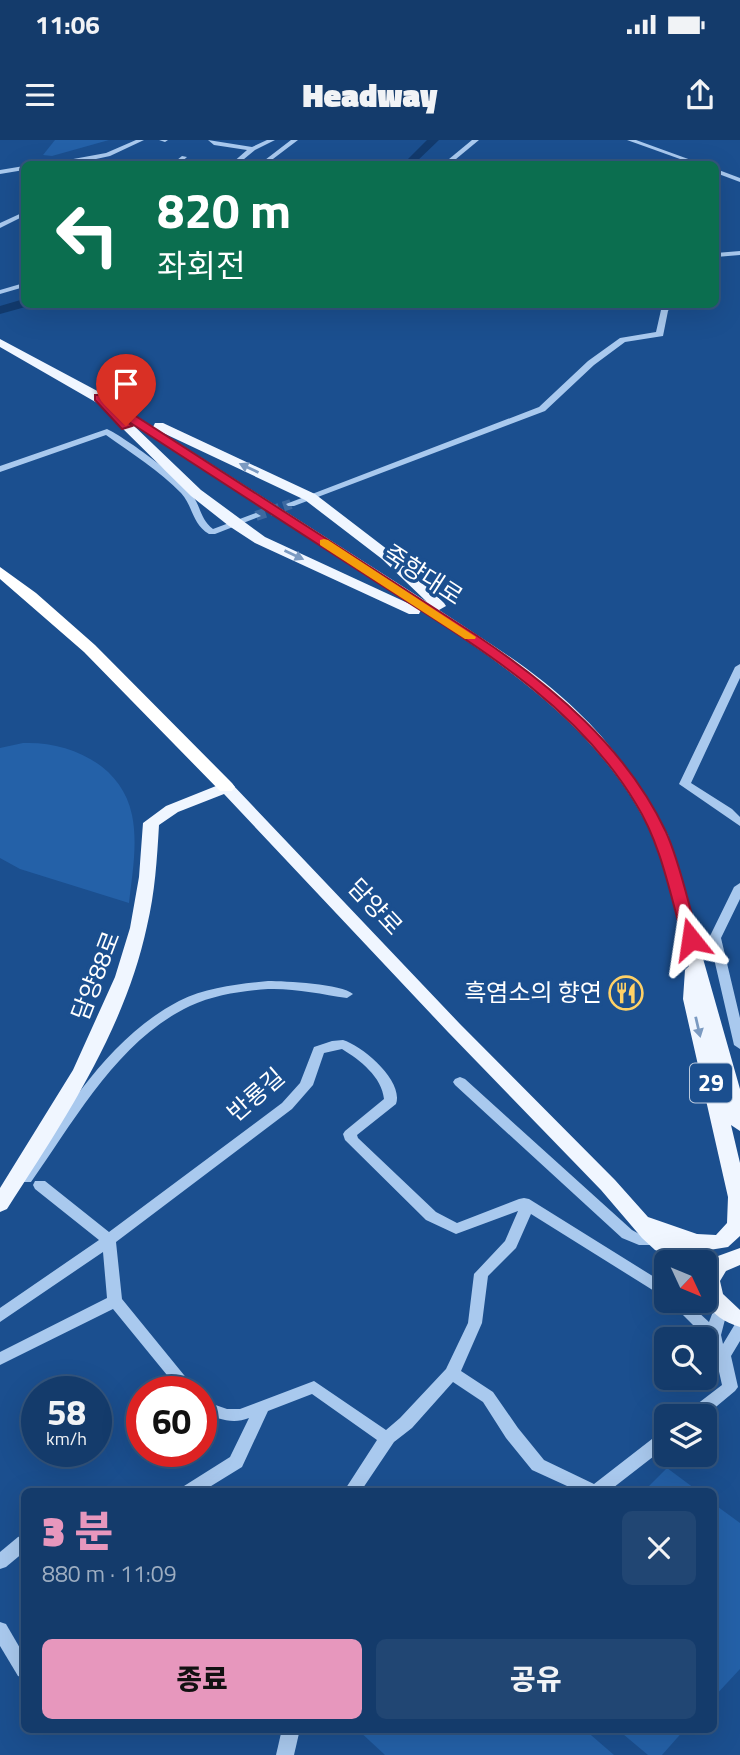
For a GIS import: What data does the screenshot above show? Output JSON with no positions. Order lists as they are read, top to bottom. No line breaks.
{"streets":{"highway":["담양로"],"main road":["죽향대로","담양88로","29"],"street":["반룡길"]},"crossings":[["담양로","담양88로"]],"places":{"restaurant":["흑염소의 향연"]},"north":"bottom right","page":{"status":"11:06","header":"Headway","turn":["820 m","좌회전"],"speed":"58 km/h","limit":"60","heading":["3 분","880 m · 11:09"],"buttons":["종료","공유"]}}
